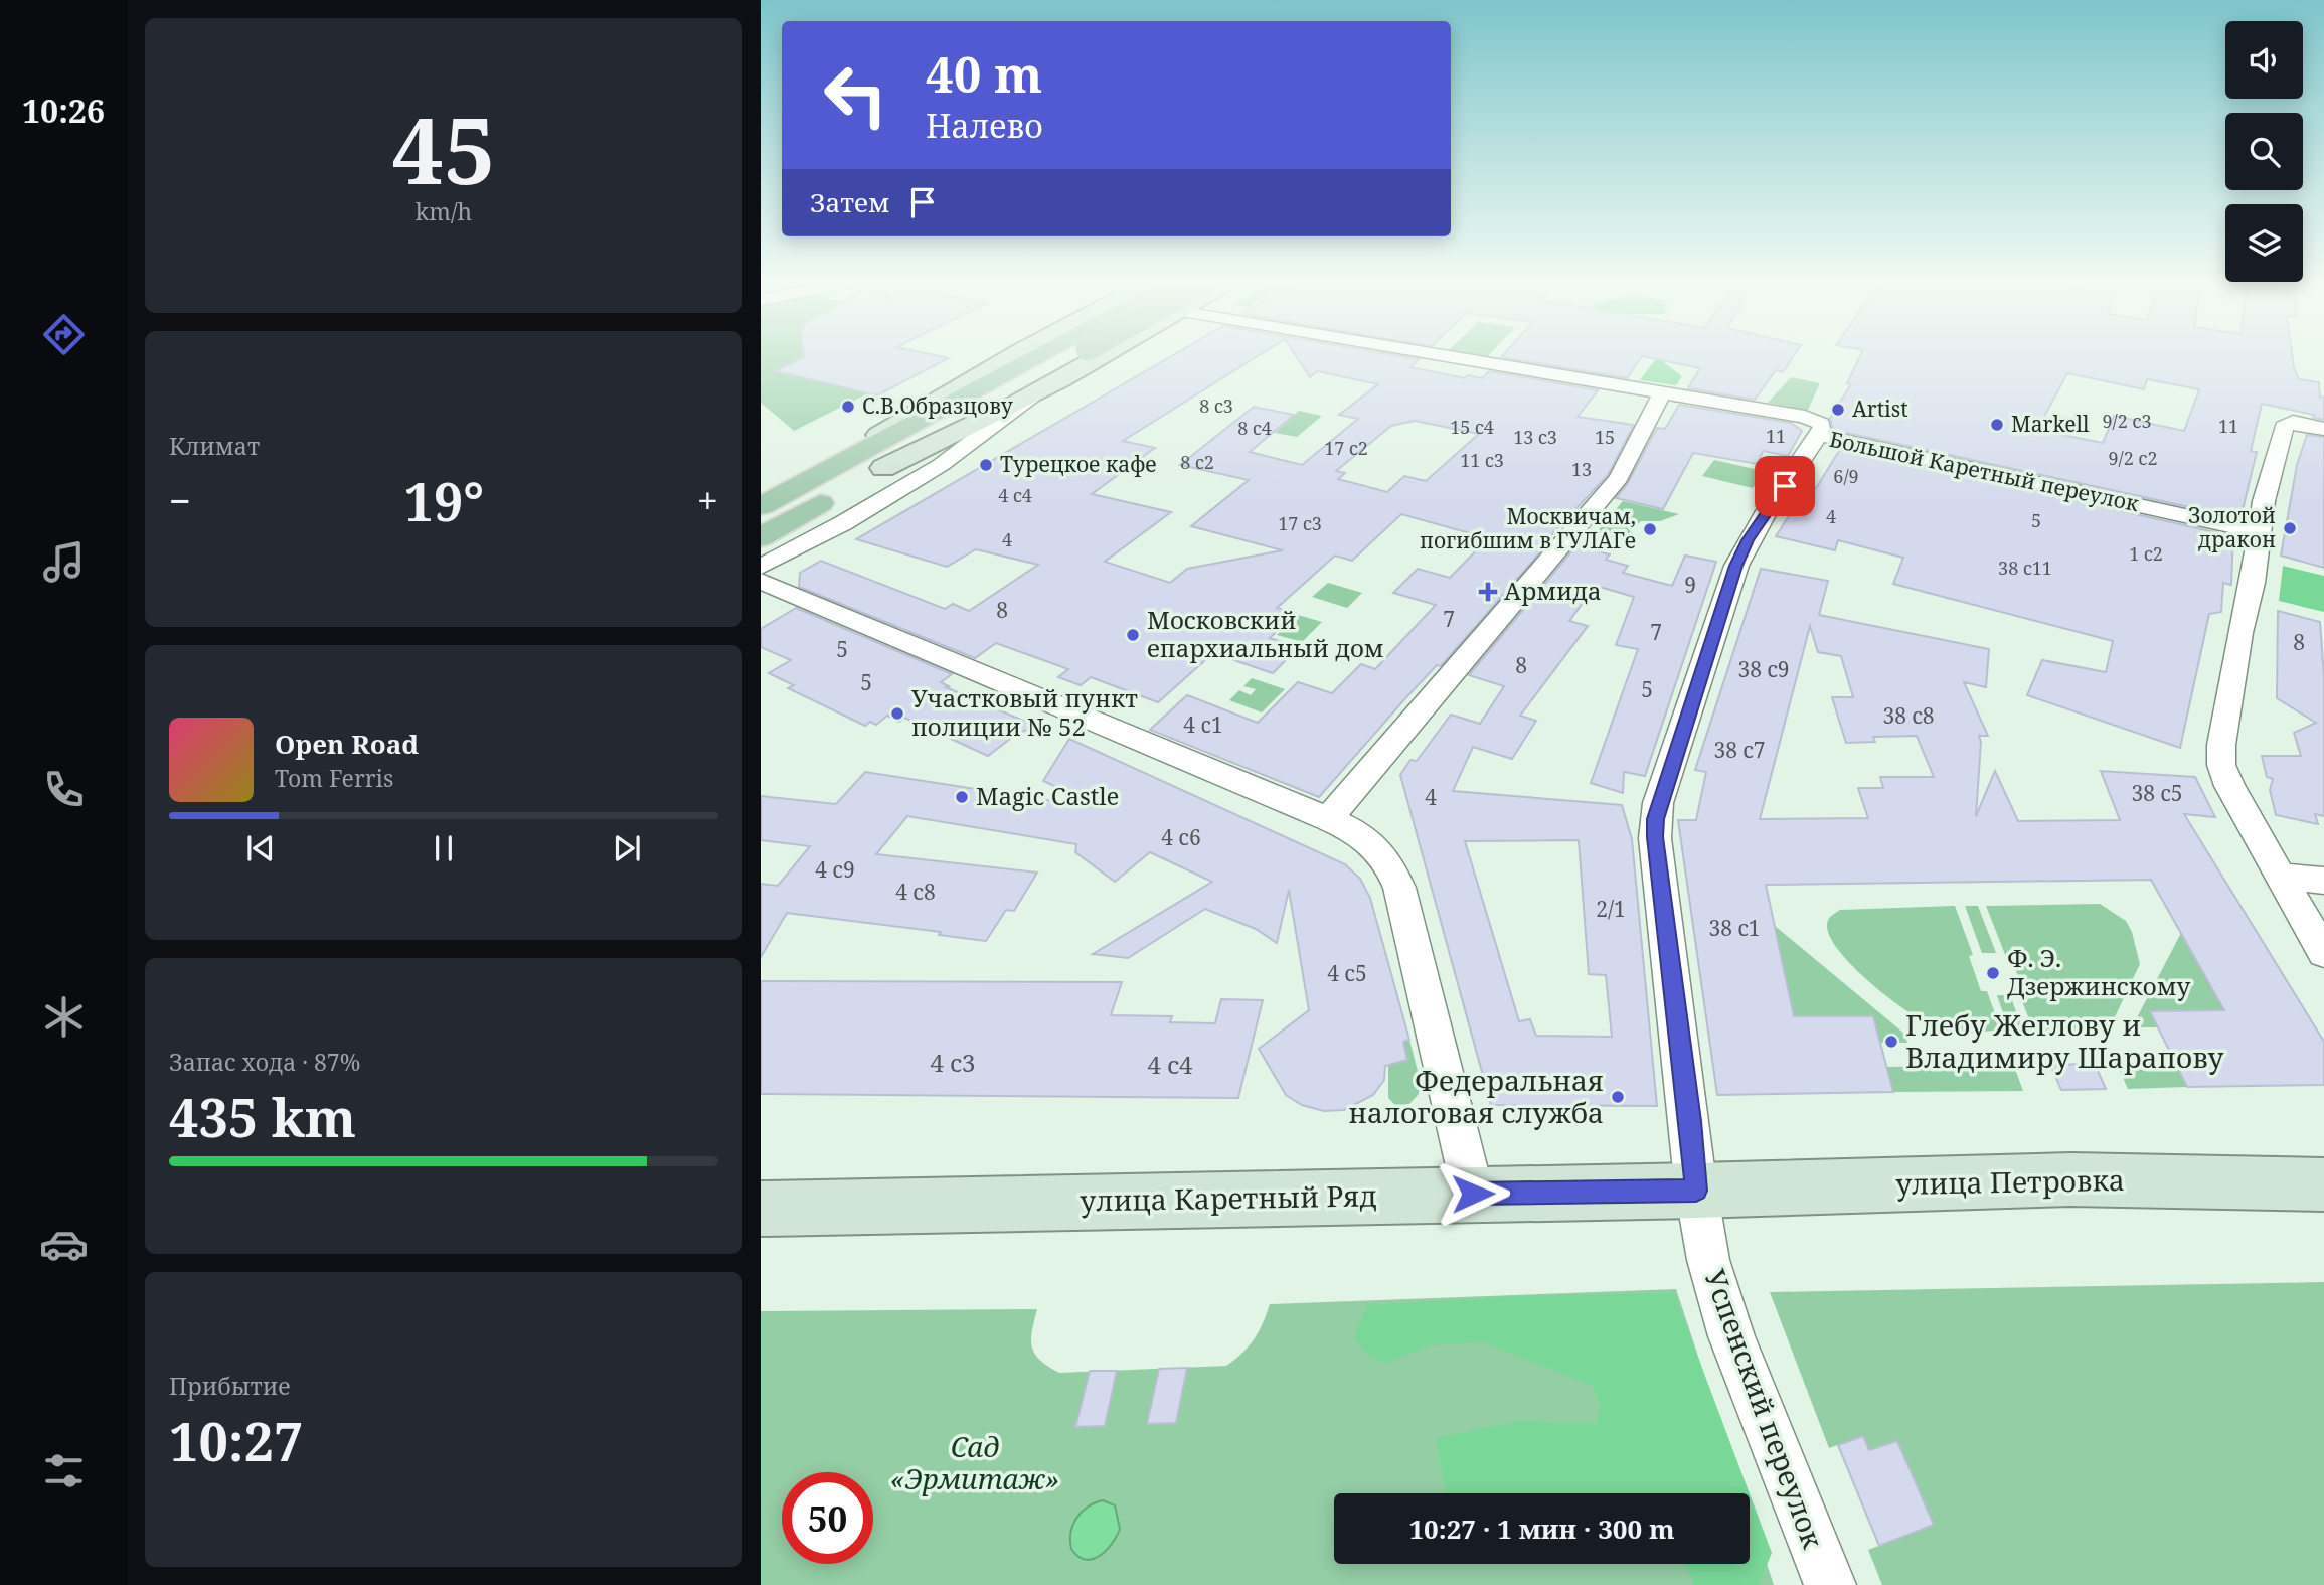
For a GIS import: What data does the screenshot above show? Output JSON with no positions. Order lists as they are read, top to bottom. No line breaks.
{"streets":{"main road":["улица Петровка","улица Каретный Ряд"],"street":["Большой Каретный переулок","Успенский переулок"]},"crossings":[["Большой Каретный переулок","Успенский переулок"],["улица Петровка","улица Каретный Ряд"],["улица Петровка","Успенский переулок"],["улица Каретный Ряд","Успенский переулок"]],"parks":["Сад «Эрмитаж»"],"places":{"other":["С.В.Образцову","Artist","Markell","Турецкое кафе","Золотой дракон","Москвичам, погибшим в ГУЛАГе","Московский епархиальный дом","Участковый пункт полиции № 52","Magic Castle","Ф. Э. Дзержинскому","Глебу Жеглову и Владимиру Шарапову","Федеральная налоговая служба"],"health":["Армида"]},"house_numbers":["8 с3","9/2 с3","11","15 с4","8 с4","11","13 с3","15","17 с2","9/2 с2","11 с3","8 с2","13","6/9","4 с4","4","5","17 с3","4","1 с2","38 с11","9","8","7","7","8","5","8","38 с9","5","5","38 с8","4 c1","38 с7","38 с5","4","4 с6","4 с9","4 с8","2/1","38 с1","4 с5","4 с3","4 с4"],"page":{"tabs":"10:26","tile":[["45","km/h"],"Климат",["Запас хода · 87%","435 km"],["Прибытие","10:27"]],"turn":["40 m","Налево"],"then":"Затем","heat":["−","19°","+"],"song":["Open Road","Tom Ferris"],"limit":"50","trip":"10:27 · 1 мин · 300 m"}}
